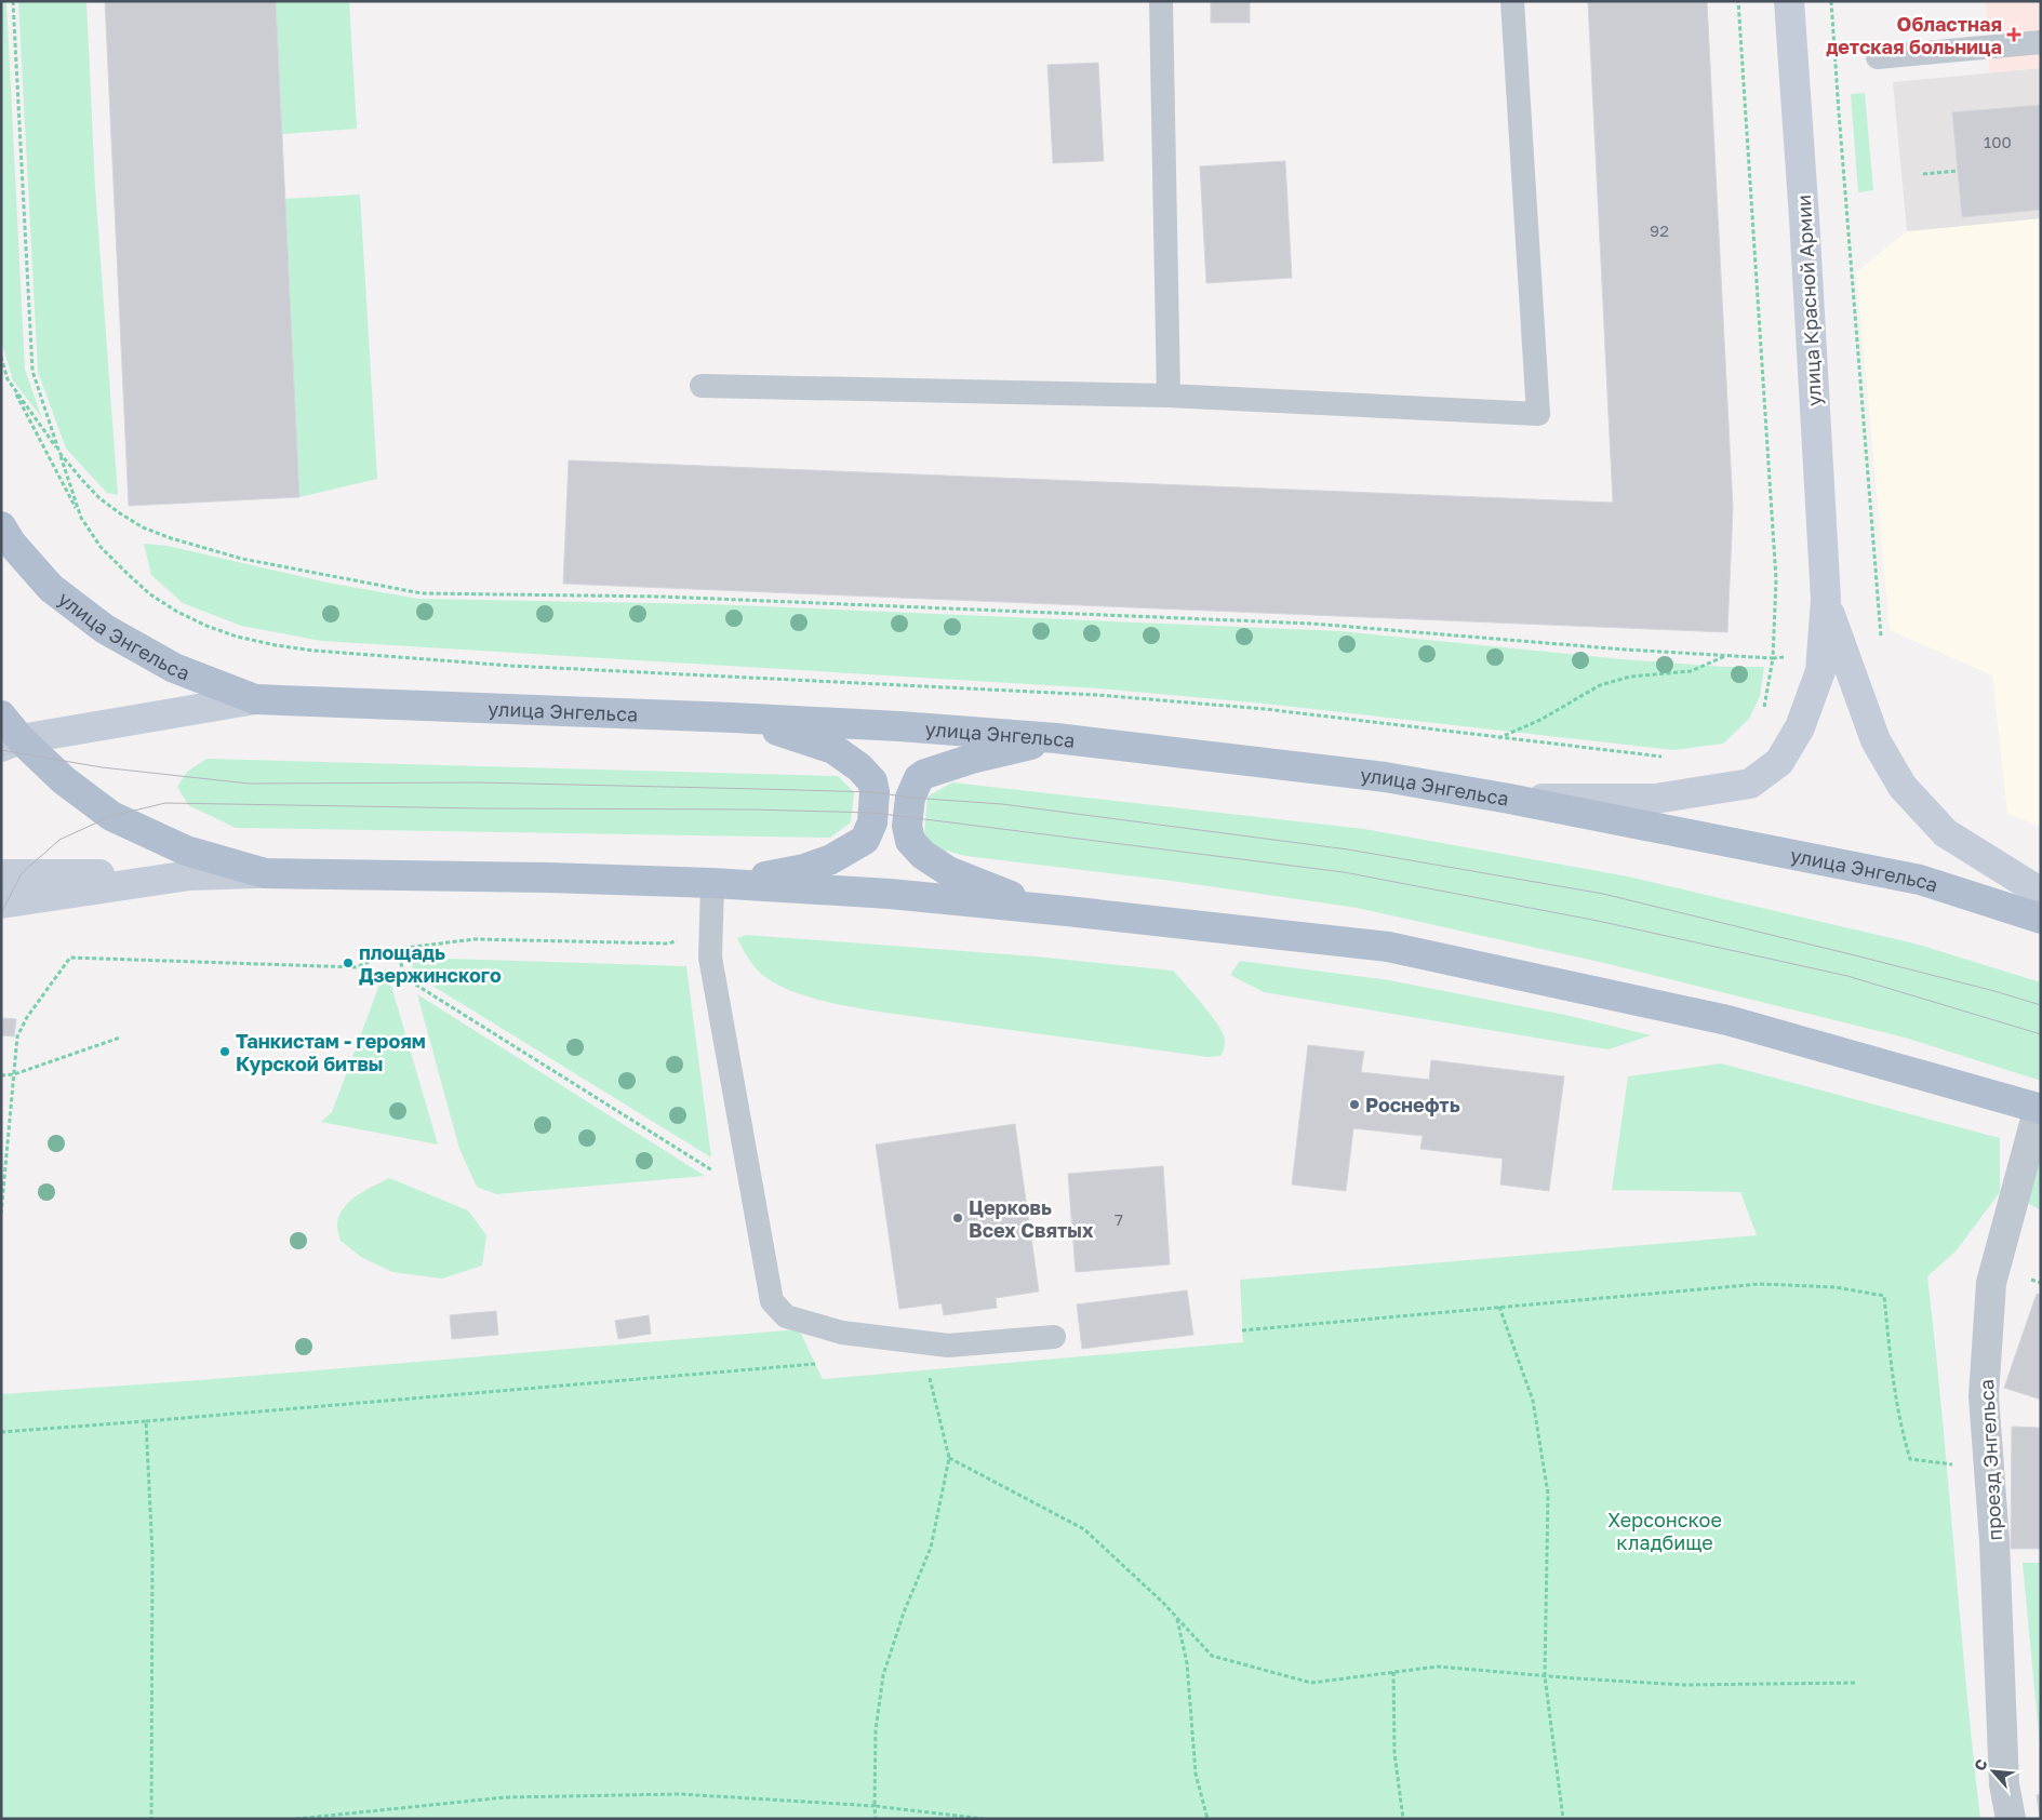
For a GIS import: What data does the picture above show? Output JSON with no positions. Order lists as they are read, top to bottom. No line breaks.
{"streets":{"main road":["улица Красной Армии","улица Энгельса"],"street":["проезд Энгельса"]},"parks":["Херсонское кладбище"],"places":{"health":["Областная детская больница"],"other":["площадь Дзержинского","Танкистам - героям Курской битвы","Роснефть","Церковь Всех Святых"]},"house_numbers":["100","92","7"],"north":"top left"}
